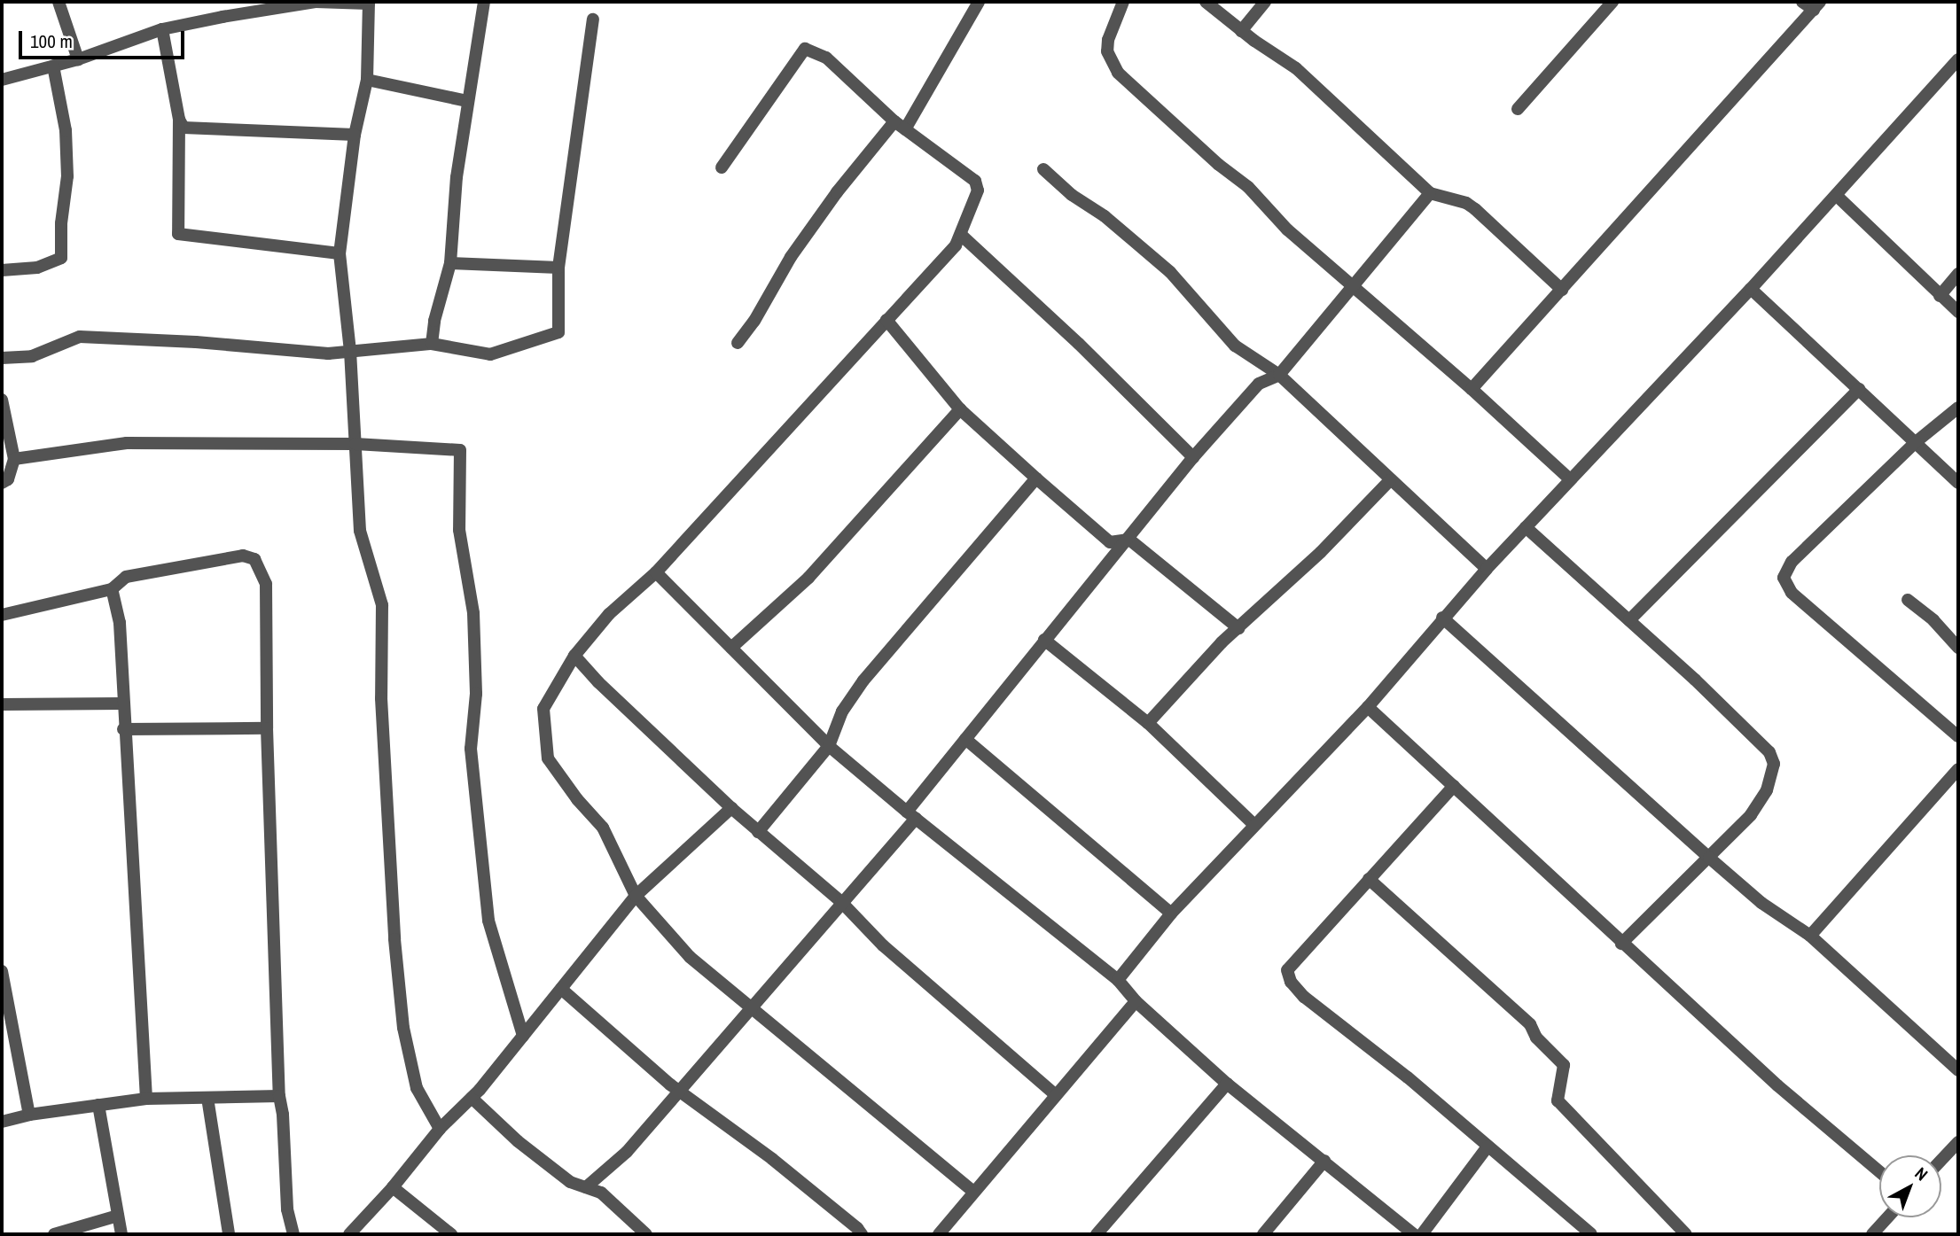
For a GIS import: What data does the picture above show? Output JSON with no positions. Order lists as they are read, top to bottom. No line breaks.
{"scale_bar":"100 m","north":"top right"}
